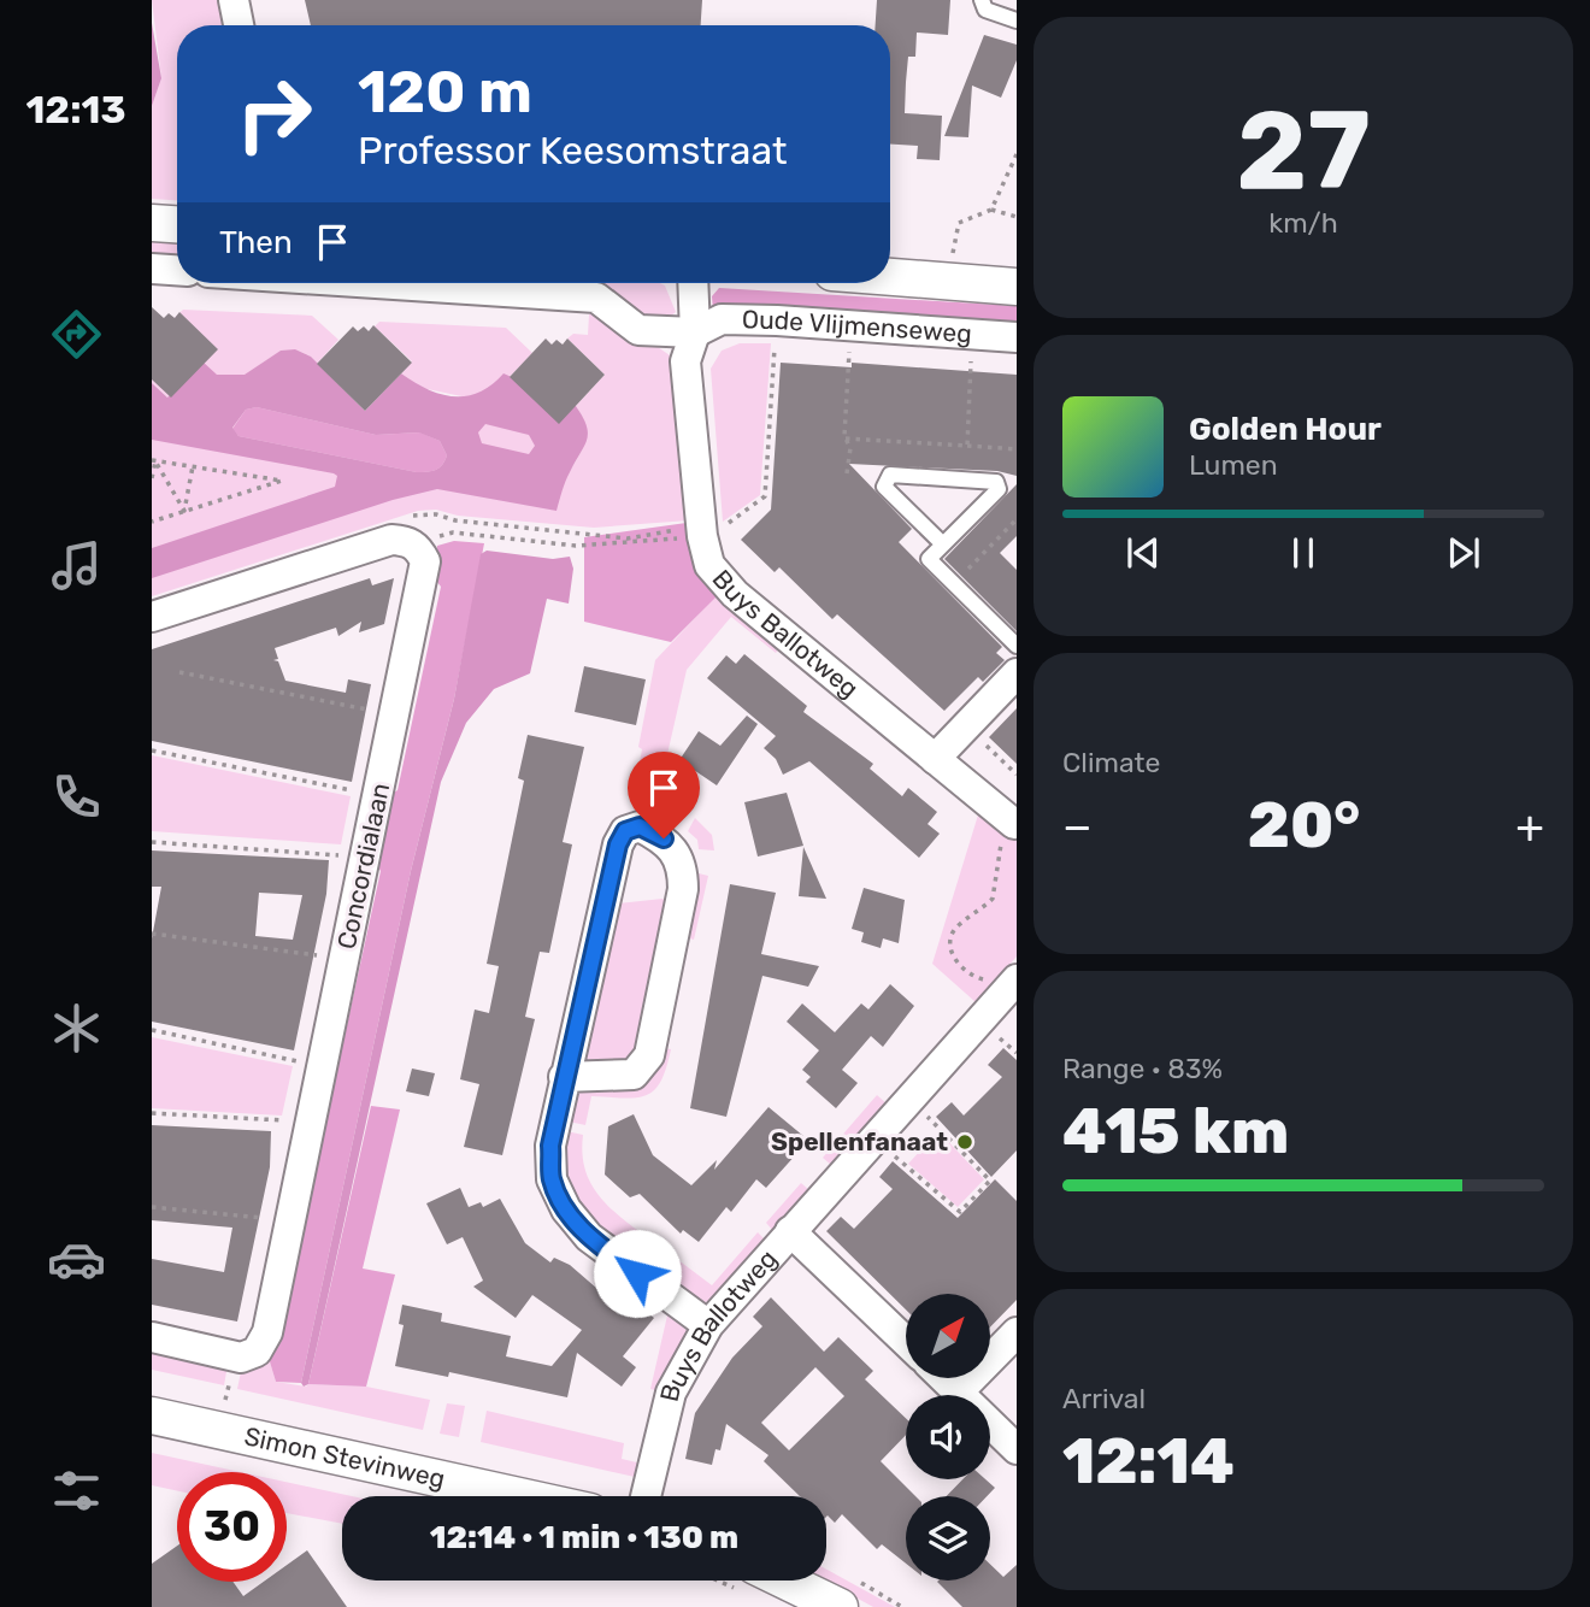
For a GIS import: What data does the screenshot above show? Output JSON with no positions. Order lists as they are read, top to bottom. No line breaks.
{"streets":{"street":["Oude Vlijmenseweg","Buys Ballotweg","Concordialaan","Simon Stevinweg"]},"crossings":[["Oude Vlijmenseweg","Buys Ballotweg"]],"places":["Spellenfanaat"],"north":"top right","page":{"tabs":"12:13","tile":[["27","km/h"],"Climate",["Range · 83%","415 km"],["Arrival","12:14"]],"turn":["120 m","Professor Keesomstraat"],"then":"Then","song":["Golden Hour","Lumen"],"heat":["−","20°","+"],"limit":"30","trip":"12:14 · 1 min · 130 m"}}
